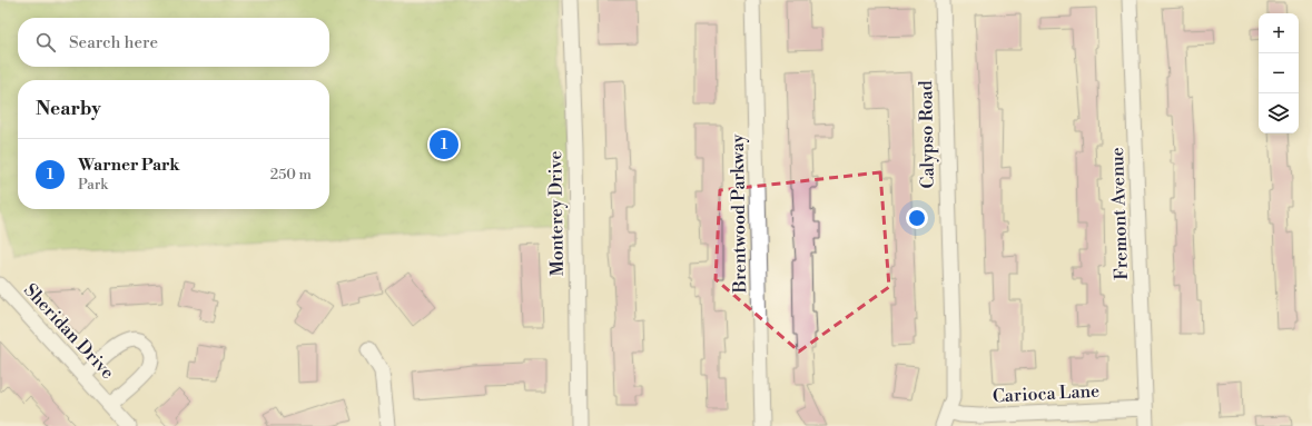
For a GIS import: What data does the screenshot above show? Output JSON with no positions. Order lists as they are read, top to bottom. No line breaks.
{"streets":{"street":["Calypso Road","Monterey Drive","Brentwood Parkway","Fremont Avenue","Sheridan Drive","Carioca Lane"]},"crossings":[["Calypso Road","Carioca Lane"],["Fremont Avenue","Carioca Lane"]],"page":{"map_buttons":["+","−"],"search":"Search here","heading":"Nearby","pins":"1","list":[{"mark":"1","name":"Warner Park","note":"Park","value":"250 m"}]}}
